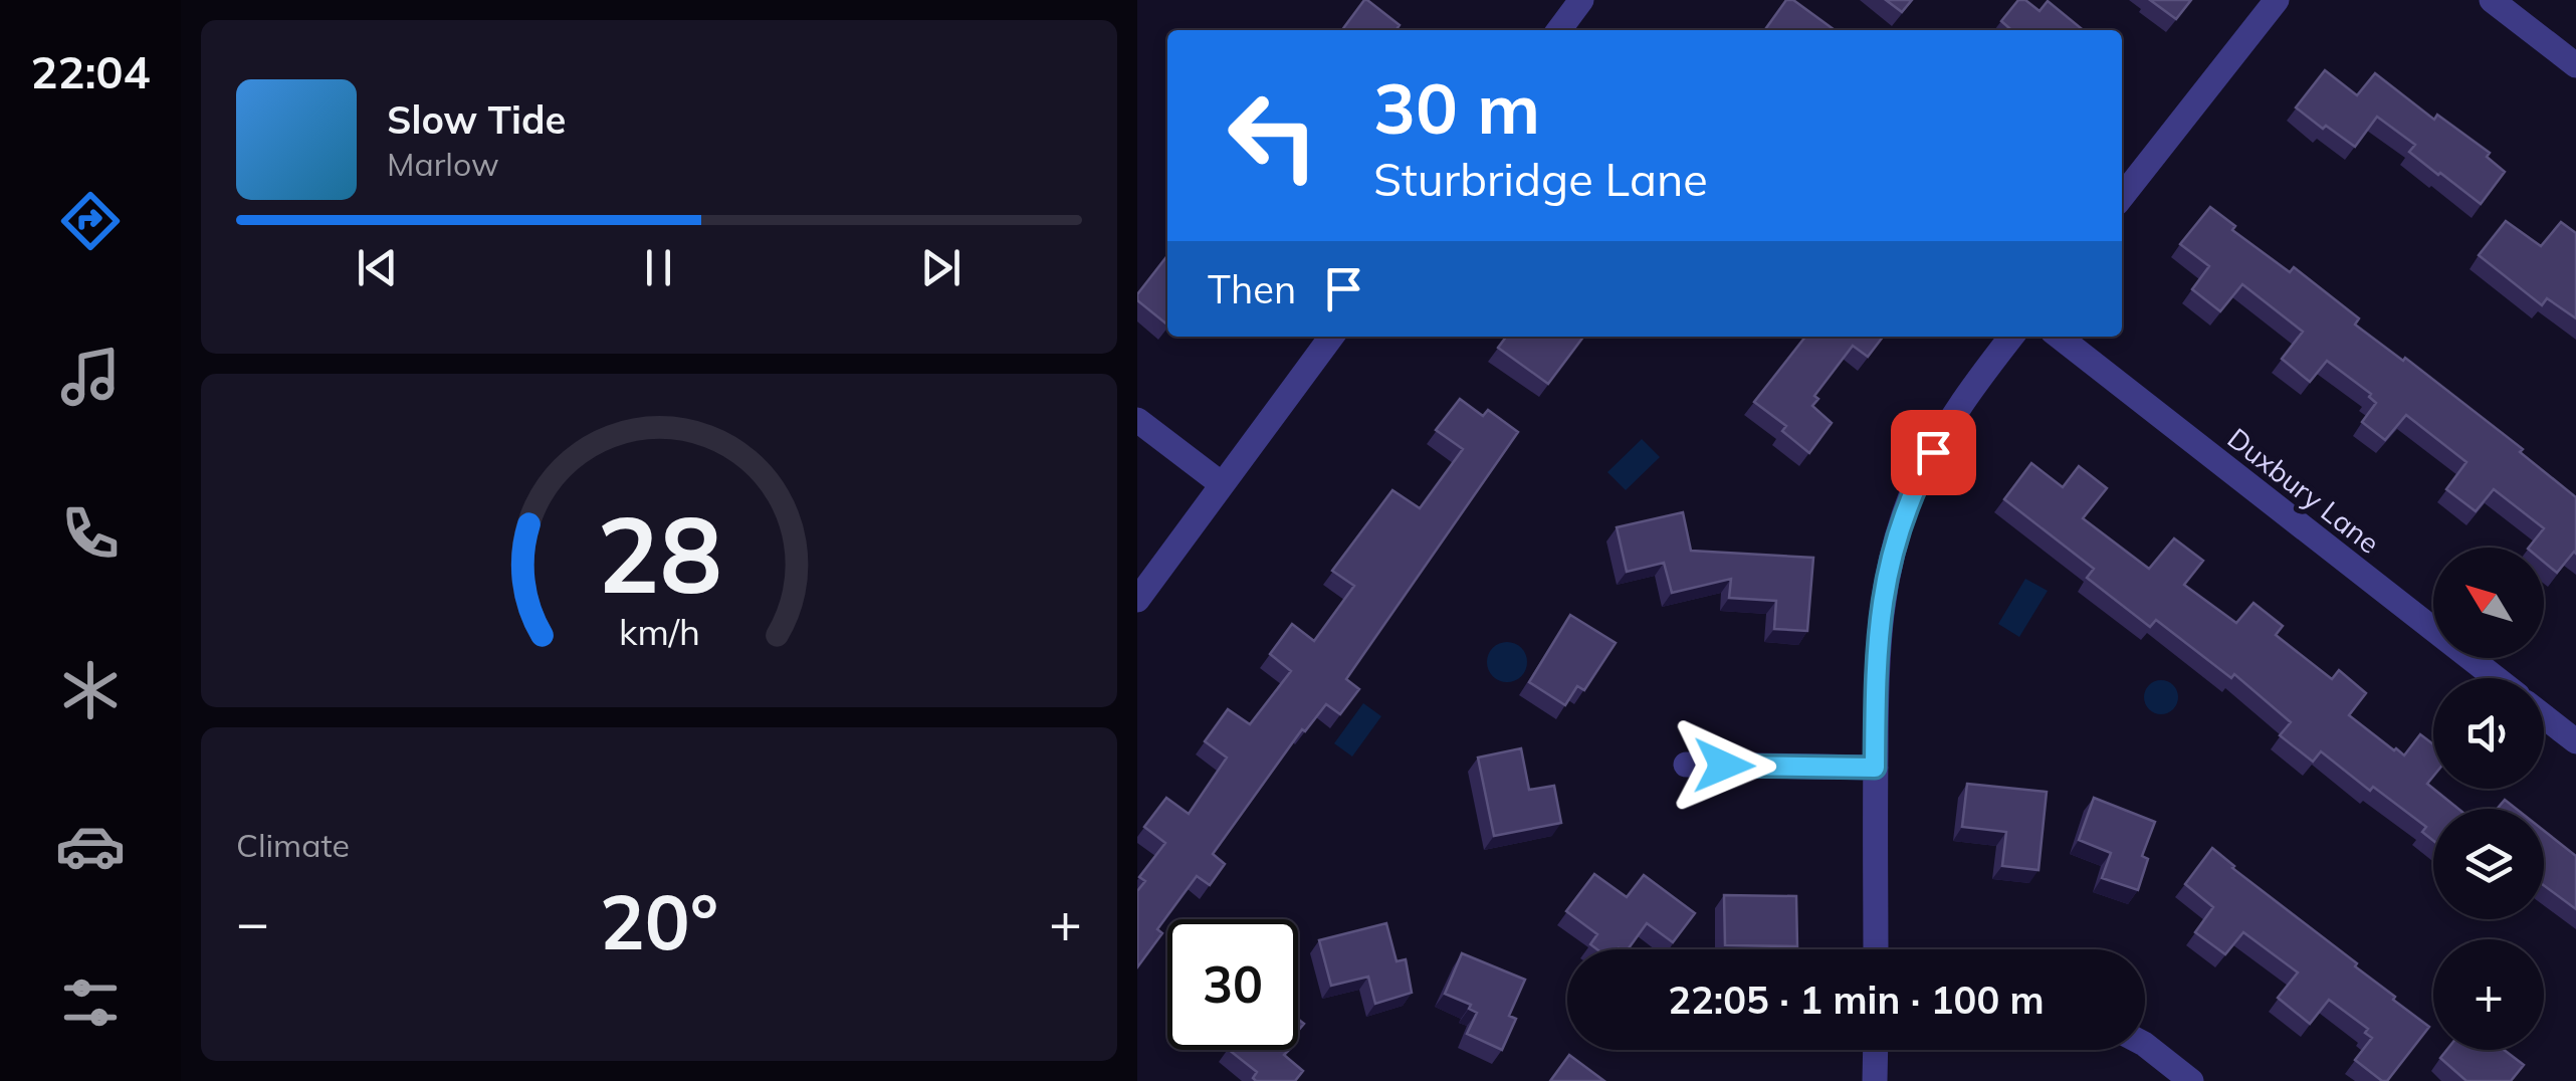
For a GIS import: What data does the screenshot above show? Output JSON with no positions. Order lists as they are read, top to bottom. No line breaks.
{"streets":{"street":["Duxbury Lane"]},"north":"top left","page":{"tabs":"22:04","turn":["30 m","Sturbridge Lane"],"song":["Slow Tide","Marlow"],"then":"Then","map_buttons":"+","tile":"Climate","heat":["−","20°","+"],"limit":"30","trip":"22:05 · 1 min · 100 m","gauge":["28","km/h"]}}
